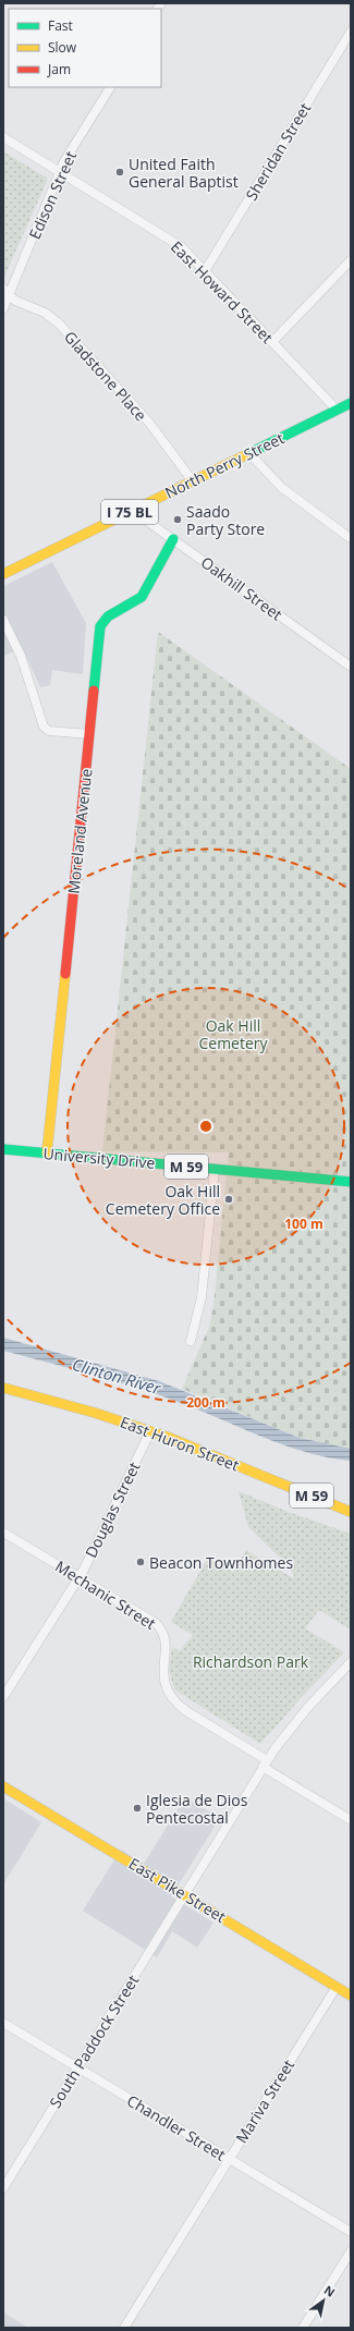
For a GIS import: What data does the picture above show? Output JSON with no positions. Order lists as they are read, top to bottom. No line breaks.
{"streets":{"main road":["North Perry Street","I 75 BL","Moreland Avenue","University Drive","M 59","East Huron Street","East Pike Street"],"street":["Sheridan Street","Edison Street","East Howard Street","Gladstone Place","Oakhill Street","Douglas Street","Mechanic Street","South Paddock Street","Mariva Street","Chandler Street"]},"crossings":[["Sheridan Street","East Howard Street"],["Edison Street","East Howard Street"],["Edison Street","Gladstone Place"],["East Howard Street","North Perry Street"],["Gladstone Place","North Perry Street"],["North Perry Street","Oakhill Street"],["Oakhill Street","Moreland Avenue"],["Moreland Avenue","University Drive"],["East Huron Street","Douglas Street"],["Douglas Street","Mechanic Street"],["Mechanic Street","South Paddock Street"],["East Pike Street","South Paddock Street"],["East Pike Street","Mariva Street"],["South Paddock Street","Chandler Street"],["Mariva Street","Chandler Street"]],"water":["Clinton River"],"parks":["Oak Hill Cemetery","Richardson Park"],"places":["United Faith General Baptist","Saado Party Store","Oak Hill Cemetery Office","Beacon Townhomes","Iglesia de Dios Pentecostal"],"legend":["Fast","Slow","Jam"],"north":"top right","rings":["100 m","200 m"]}
